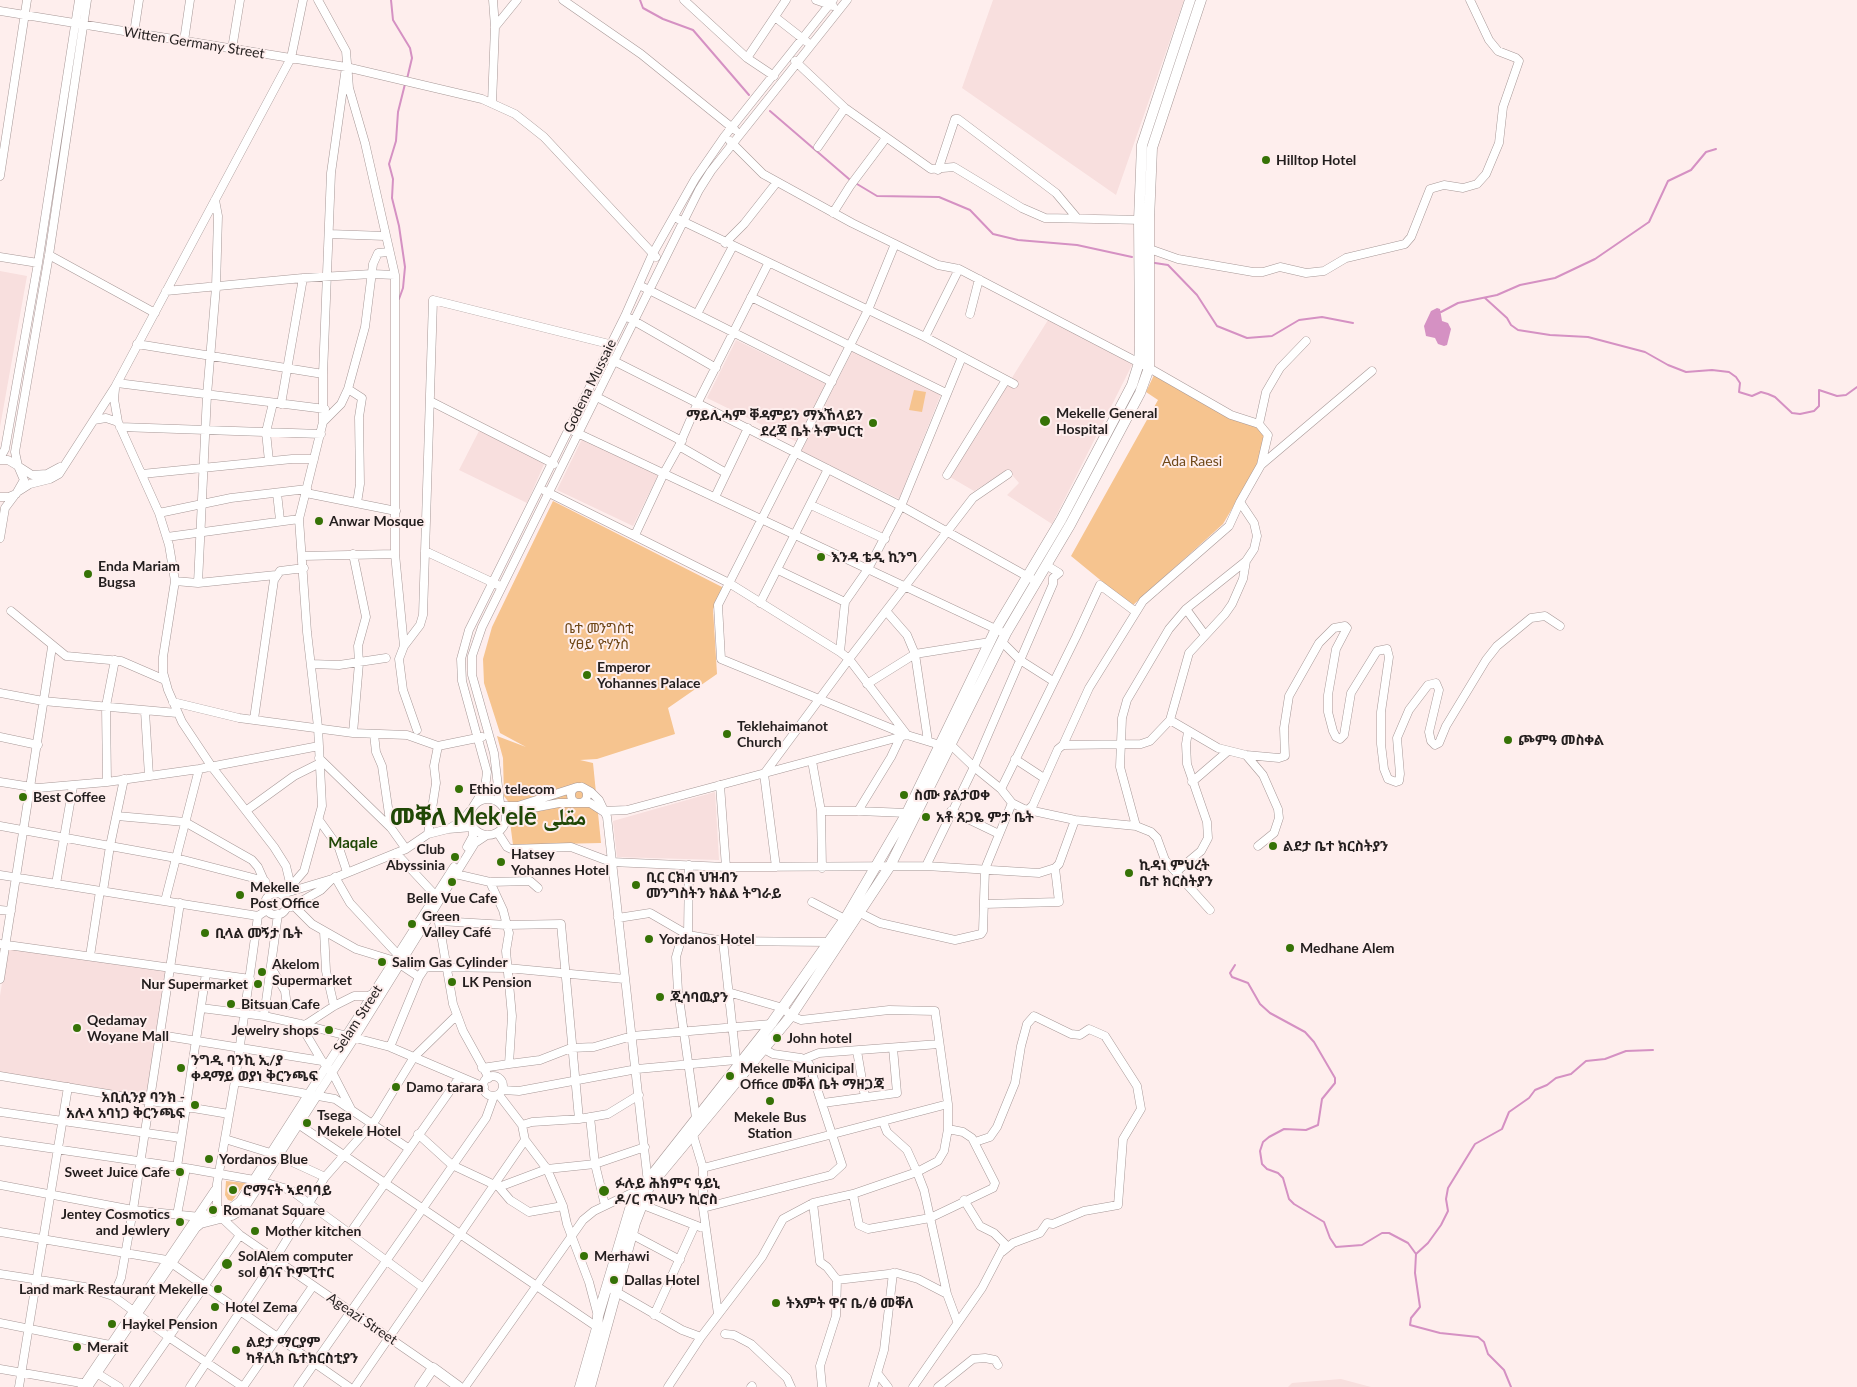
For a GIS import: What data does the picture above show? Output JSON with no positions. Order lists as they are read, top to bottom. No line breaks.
{"streets":{"main road":["Ageazi Street"],"street":["Witten Germany Street","Godena Mussaie","Selam Street"]},"crossings":[["Witten Germany Street","Godena Mussaie"],["Godena Mussaie","Selam Street"]],"districts":["መቐለ Mek'elē مقلى","Maqale"],"parks":["Ada Raesi","ቤተ መንግስቲ ሃፀይ ዮሃንስ"],"places":["Hilltop Hotel","Mekelle General Hospital","ማይሊሓም ቐዳምይን ማእኸላይን ደረጃ ቤት ትምህርቲ","Anwar Mosque","እንዳ ቴዲ ኪንግ","Enda Mariam Bugsa","Emperor Yohannes Palace","Teklehaimanot Church","ጮምዓ መስቀል","Ethio telecom","ስሙ ያልታወቀ","Best Coffee","አቶ ጸጋዬ ምታ ቤት","ልደታ ቤተ ክርስትያን","Club Abyssinia","Hatsey Yohannes Hotel","ኪዳነ ምህረት ቤተ ክርስትያን","Belle Vue Cafe","ቢር ርክብ ህዝብን መንግስትን ክልል ትግራይ","Mekelle Post Office","Green Valley Café","ቢላል መኝታ ቤት","Yordanos Hotel","Medhane Alem","Salim Gas Cylinder","Akelom Supermarket","LK Pension","Nur Supermarket","ጂሳባዉያን","Bitsuan Cafe","Qedamay Woyane Mall","Jewelry shops","John hotel","ንግዲ ባንኪ ኢ/ያ ቀዳማይ ወያነ ቅርንጫፍ","Mekelle Municipal Office መቐለ ቤት ማዘጋጃ","Damo tarara","Mekele Bus Station","አቢሲንያ ባንክ - አሉላ አባነጋ ቅርንጫፍ","Tsega Mekele Hotel","Yordanos Blue","Sweet Juice Cafe","ሮማናት ኣደባባይ","ፉሉይ ሕክምና ዓይኒ ዶ/ር ጥላሁን ኪሮስ","Romanat Square","Jentey Cosmotics and Jewlery","Mother kitchen","Merhawi","SolAlem computer sol ፅገና ኮምፒተር","Dallas Hotel","Land mark Restaurant Mekelle","ትእምት ዋና ቤ/ፅ መቐለ","Hotel Zema","Haykel Pension","Merait","ልደታ ማርያም ካቶሊክ ቤተክርስቲያን"]}
